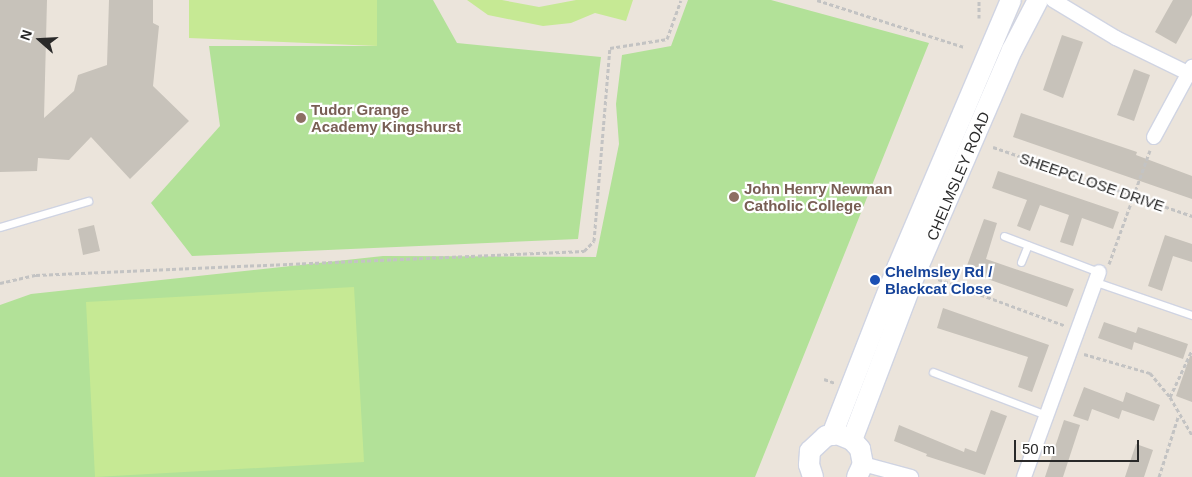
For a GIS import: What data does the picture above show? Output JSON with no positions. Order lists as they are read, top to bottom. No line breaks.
{"streets":{"street":["CHELMSLEY ROAD"],"path":["SHEEPCLOSE DRIVE"]},"places":["Tudor Grange Academy Kingshurst","John Henry Newman Catholic College","Chelmsley Rd / Blackcat Close"],"scale_bar":"50 m","north":"left"}
